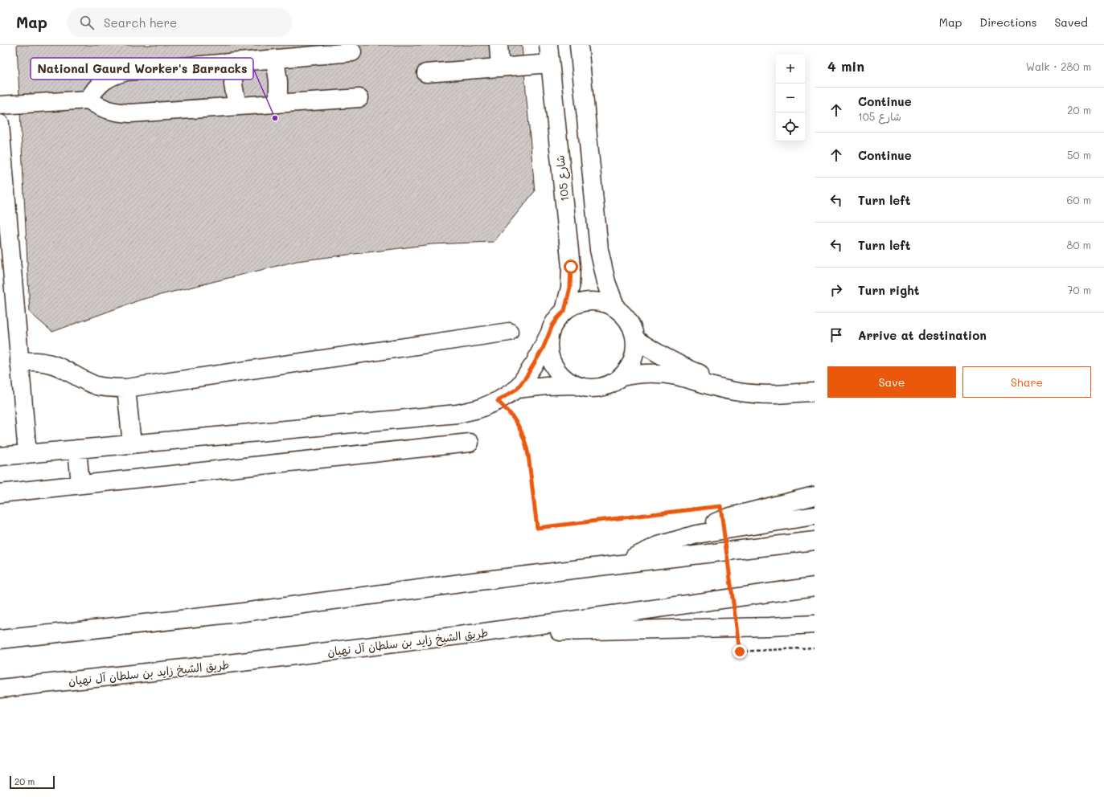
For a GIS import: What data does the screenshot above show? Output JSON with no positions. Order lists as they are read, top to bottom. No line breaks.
{"streets":{"main road":["شارع 105","طريق الشيخ زايد بن سلطان آل نهيان"]},"places":["National Gaurd Worker's Barracks"],"scale_bar":"20 m","page":{"header":"Map","search":"Search here","nav":["Map","Directions","Saved"],"heading":["4 min","Walk · 280 m"],"map_buttons":["+","−"],"list":[["Continue","شارع 105","20 m"],["Continue","50 m"],["Turn left","60 m"],["Turn left","80 m"],["Turn right","70 m"],"Arrive at destination"],"buttons":["Save","Share"],"scale":"20 m"}}
